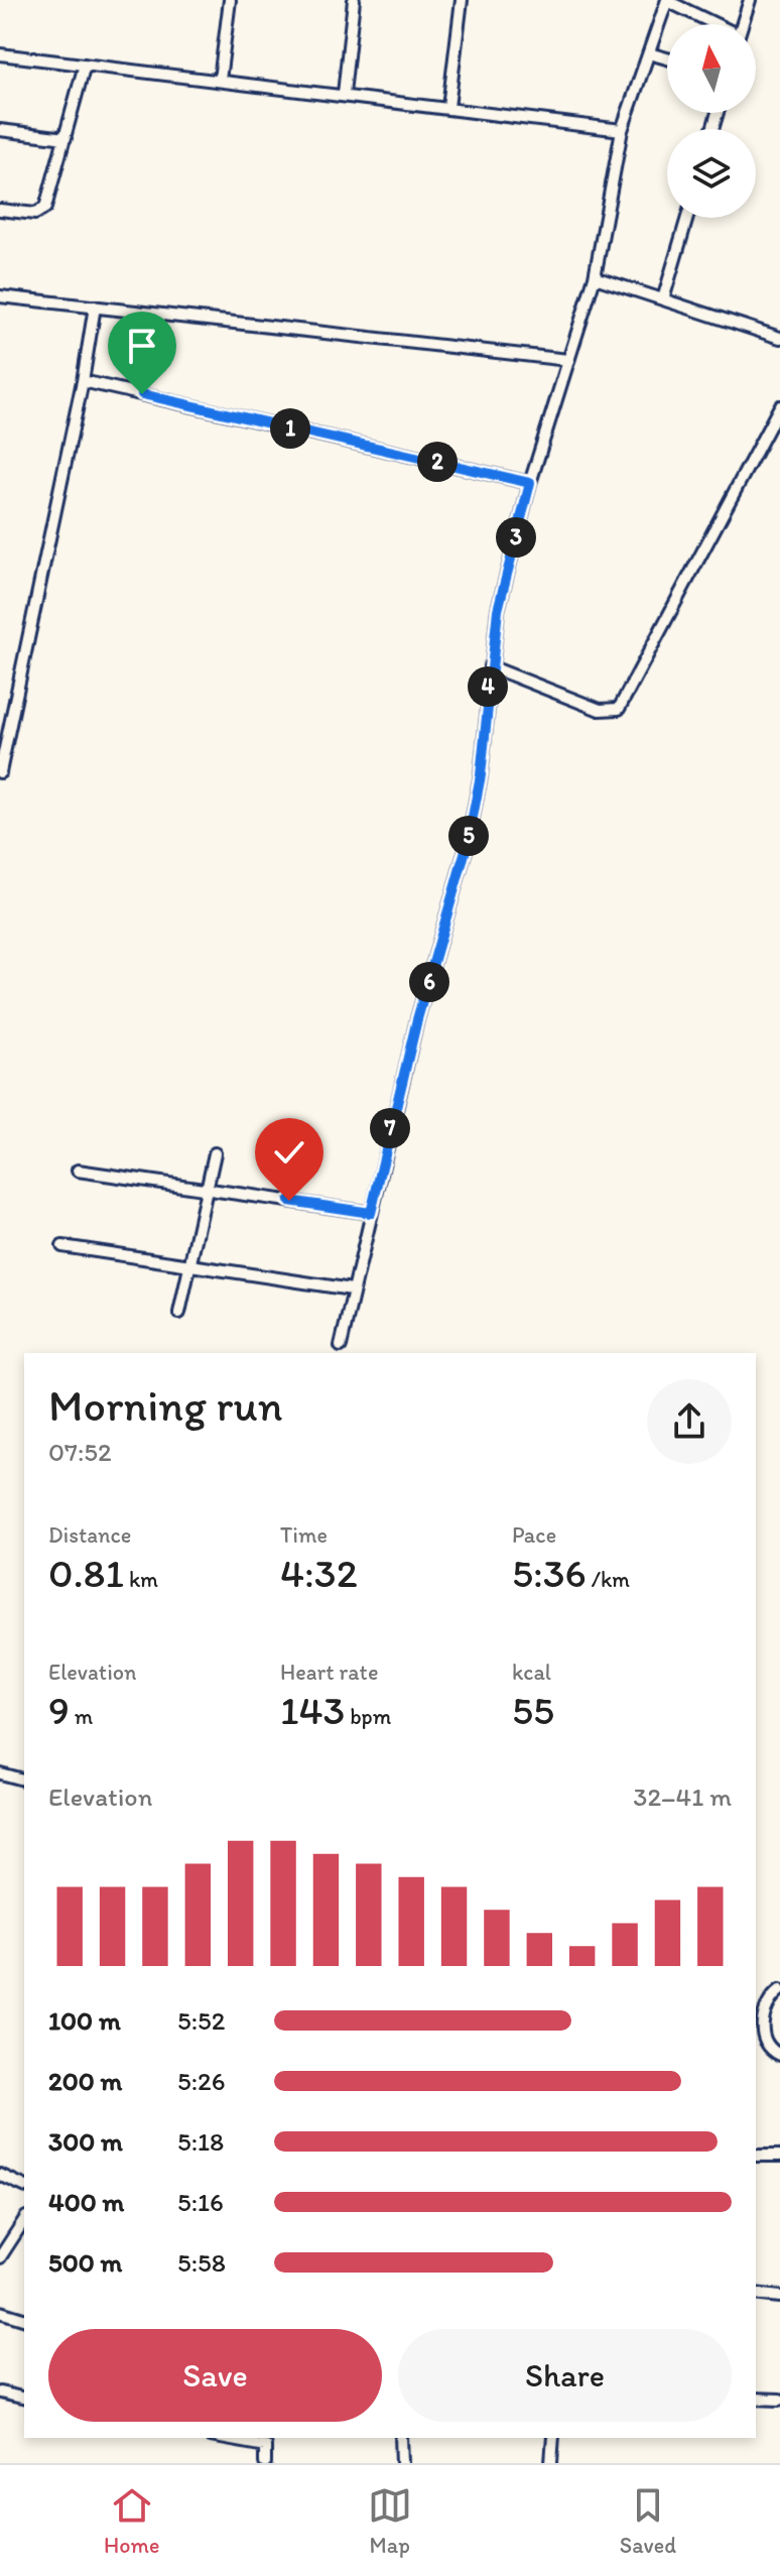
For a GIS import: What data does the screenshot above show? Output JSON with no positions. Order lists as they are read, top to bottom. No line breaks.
{"north":"top","page":{"pins":["1","2","3","4","5","6","7"],"heading":["Morning run","07:52"],"stats":[["Distance","0.81 km"],["Time","4:32"],["Pace","5:36 /km"],["Elevation","9 m"],["Heart rate","143 bpm"],["kcal","55"]],"chart":["Elevation","32–41 m"],"list":[{"name":"100 m","note":"5:52"},{"name":"200 m","note":"5:26"},{"name":"300 m","note":"5:18"},{"name":"400 m","note":"5:16"},{"name":"500 m","note":"5:58"}],"buttons":["Save","Share"],"tabs":["Home","Map","Saved"]}}
